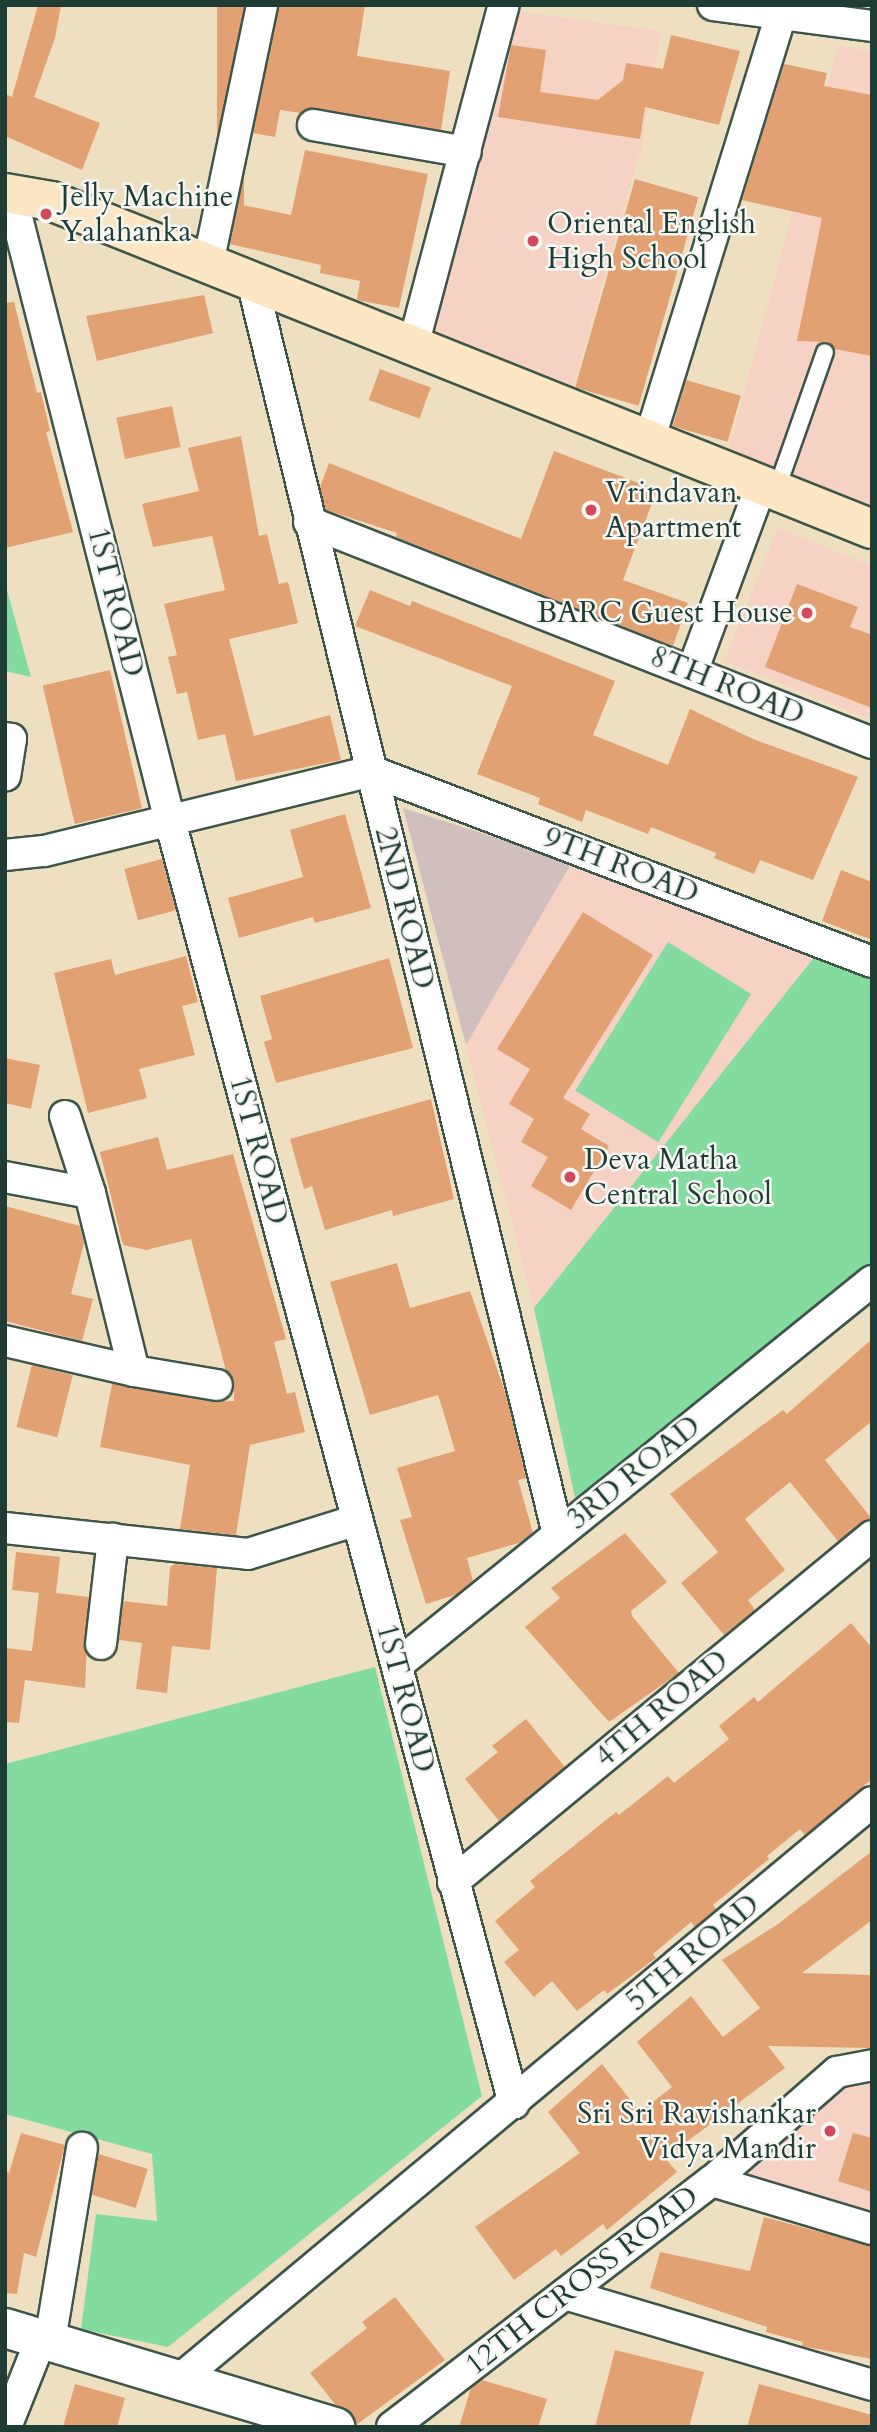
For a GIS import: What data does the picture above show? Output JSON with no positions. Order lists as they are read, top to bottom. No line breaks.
{"streets":{"street":["1ST ROAD","8TH ROAD","9TH ROAD","2ND ROAD","3RD ROAD","4TH ROAD","5TH ROAD","12TH CROSS ROAD"]},"crossings":[["1ST ROAD","3RD ROAD"],["1ST ROAD","4TH ROAD"],["1ST ROAD","5TH ROAD"],["8TH ROAD","2ND ROAD"],["9TH ROAD","2ND ROAD"],["2ND ROAD","3RD ROAD"]],"places":["Jelly Machine Yalahanka","Oriental English High School","Vrindavan Apartment","BARC Guest House","Deva Matha Central School","Sri Sri Ravishankar Vidya Mandir"]}
